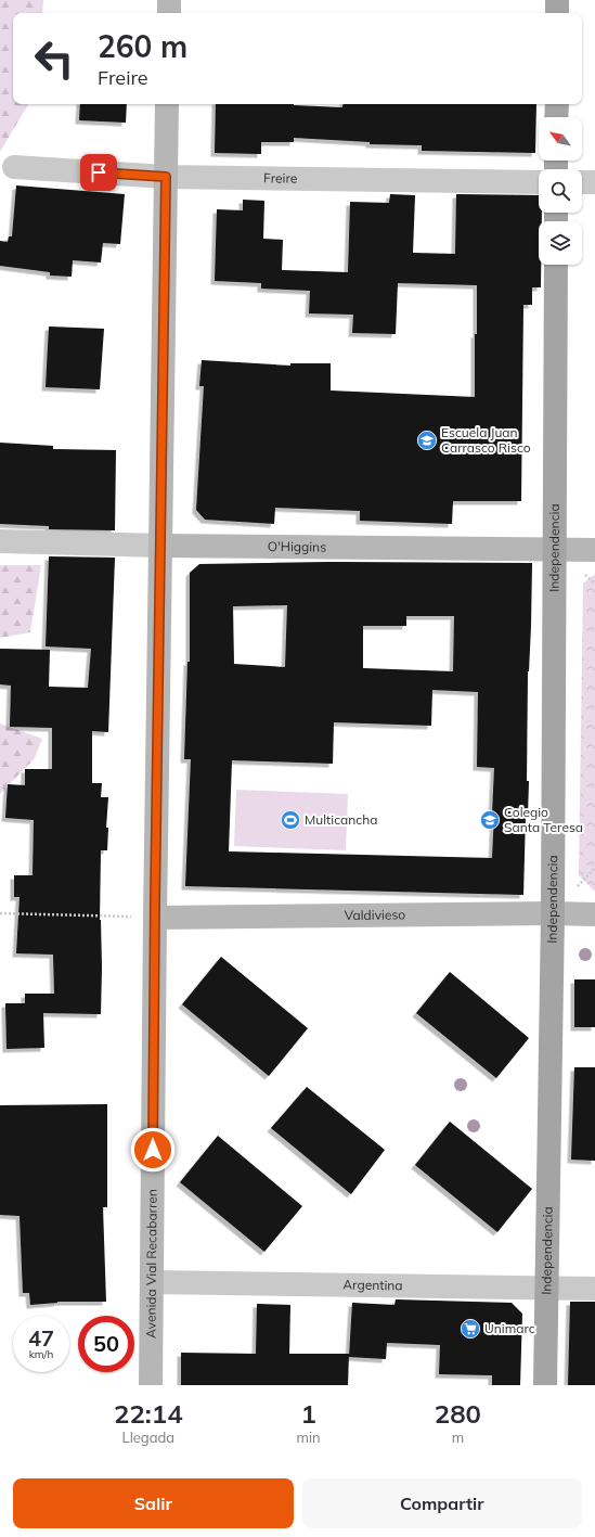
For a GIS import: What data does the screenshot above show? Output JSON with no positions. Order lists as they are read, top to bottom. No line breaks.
{"streets":{"main road":["O'Higgins","Independencia","Valdivieso","Avenida Vial Recabarren"],"street":["Freire","Argentina"]},"crossings":[["Freire","Avenida Vial Recabarren"],["O'Higgins","Independencia"],["O'Higgins","Avenida Vial Recabarren"],["Independencia","Valdivieso"],["Independencia","Argentina"],["Valdivieso","Avenida Vial Recabarren"],["Avenida Vial Recabarren","Argentina"]],"places":{"school or university":["Escuela Juan Carrasco Risco","Colegio Santa Teresa"],"sports":["Multicancha"],"supermarket":["Unimarc"]},"north":"top left","page":{"turn":["260 m","Freire"],"speed":"47 km/h","limit":"50","eta":["22:14","Llegada","1","min","280","m"],"buttons":["Salir","Compartir"]}}
